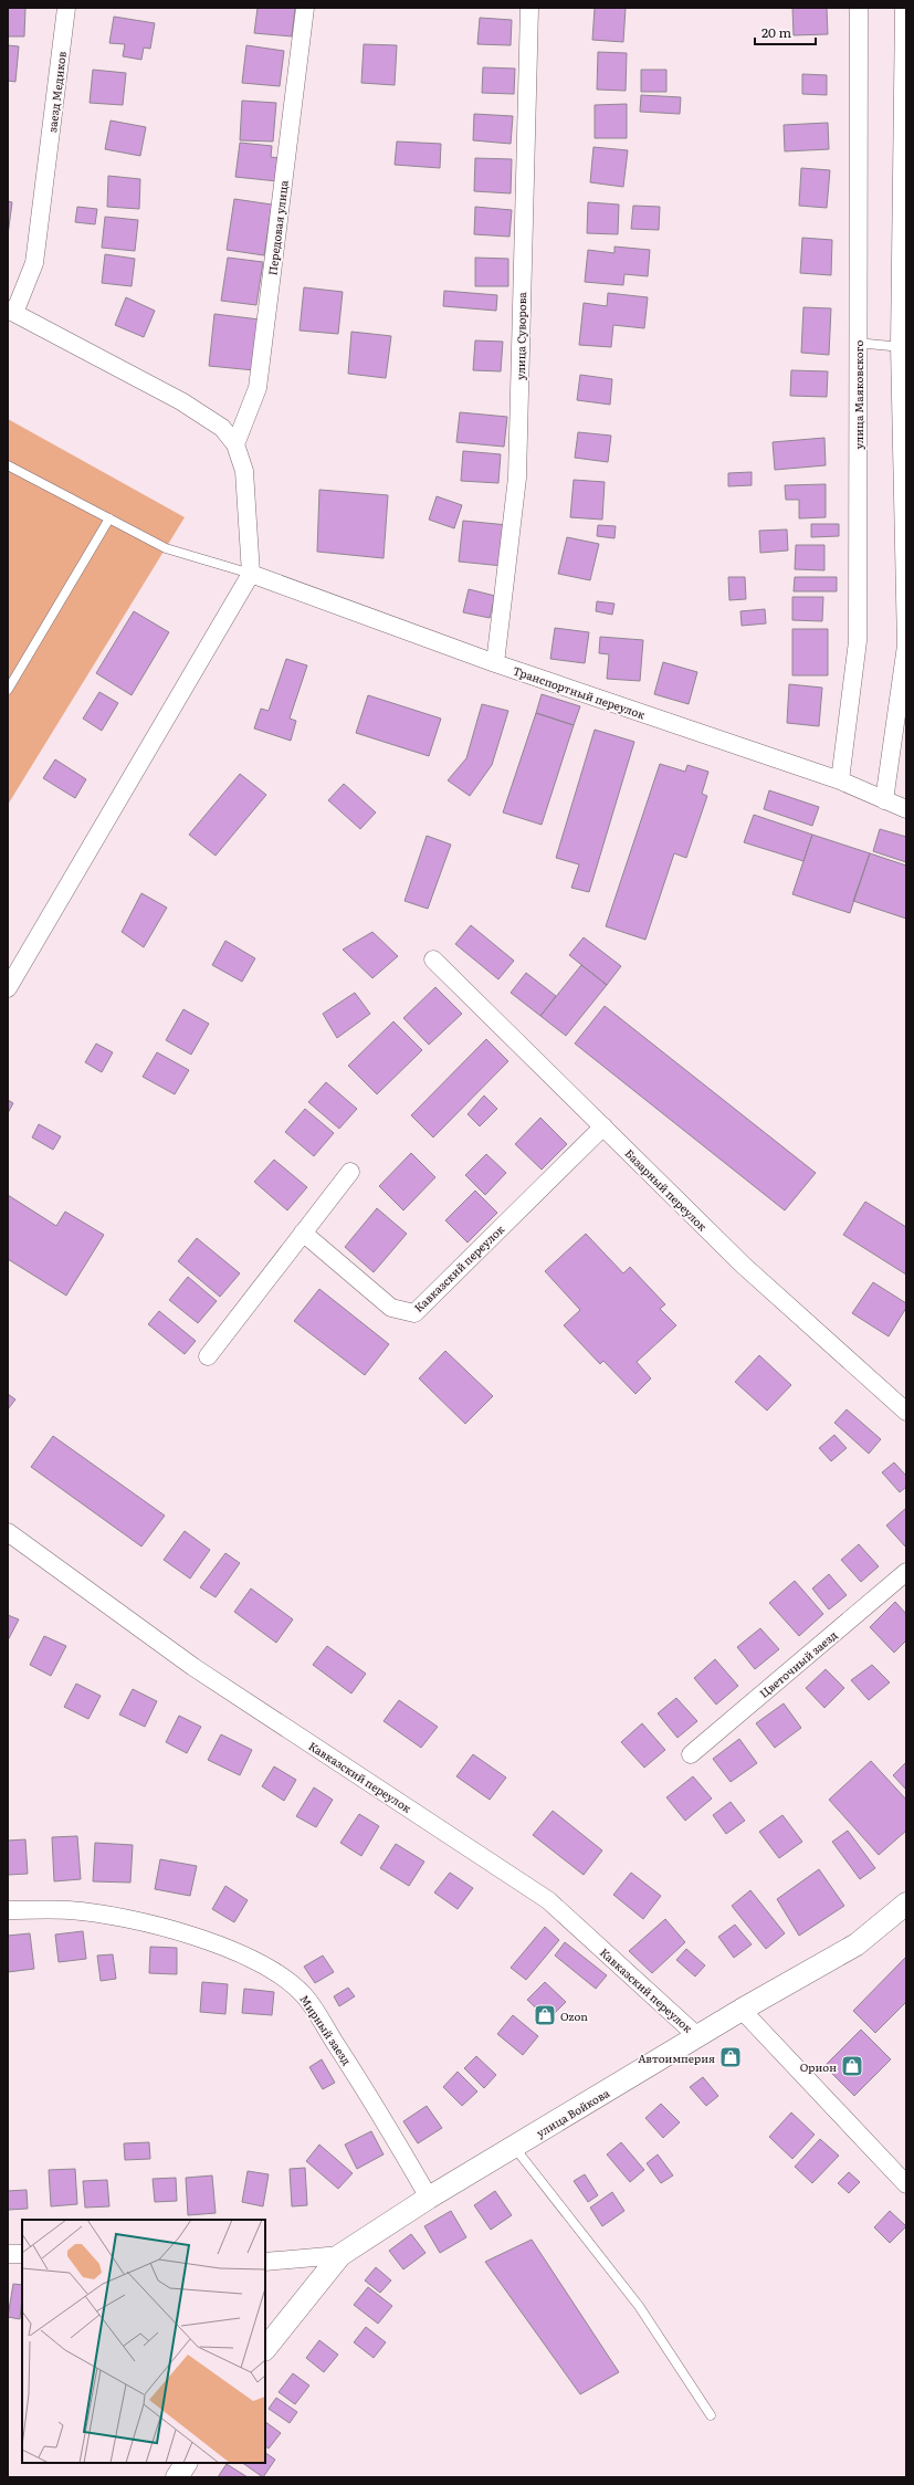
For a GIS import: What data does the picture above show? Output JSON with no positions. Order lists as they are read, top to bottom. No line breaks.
{"streets":{"street":["заезд Медиков","Передовая улица","улица Суворова","улица Маяковского","Транспортный переулок","Базарный переулок","Кавказский переулок","Цветочный заезд","Мирный заезд","улица Войкова"]},"crossings":[["улица Суворова","Транспортный переулок"],["улица Маяковского","Транспортный переулок"],["Базарный переулок","Кавказский переулок"],["Кавказский переулок","улица Войкова"],["Мирный заезд","улица Войкова"]],"places":{"shop":["Ozon","Автоимперия","Орион"]},"scale_bar":"20 m"}
